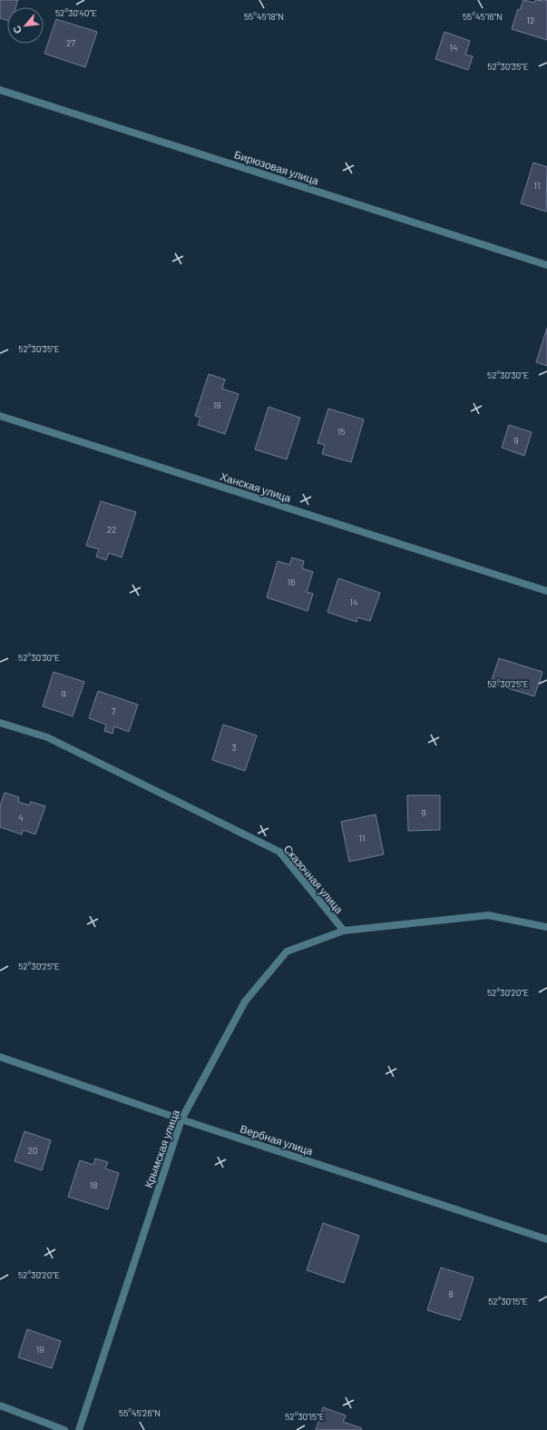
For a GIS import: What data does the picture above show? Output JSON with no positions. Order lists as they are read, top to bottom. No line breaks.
{"streets":{"street":["Бирюзовая улица","Ханская улица","Сказочная улица","Вербная улица","Крымская улица"]},"crossings":[["Сказочная улица","Крымская улица"],["Вербная улица","Крымская улица"]],"house_numbers":["12","27","14","11","19","15","9","22","16","14","9","7","3","9","4","11","20","18","8","19"],"north":"bottom left","coordinates":["52°30'40\"E","55°45'18\"N","55°45'16\"N","52°30'35\"E","52°30'30\"E","52°30'25\"E","52°30'20\"E","52°30'15\"E","55°45'26\"N"]}
